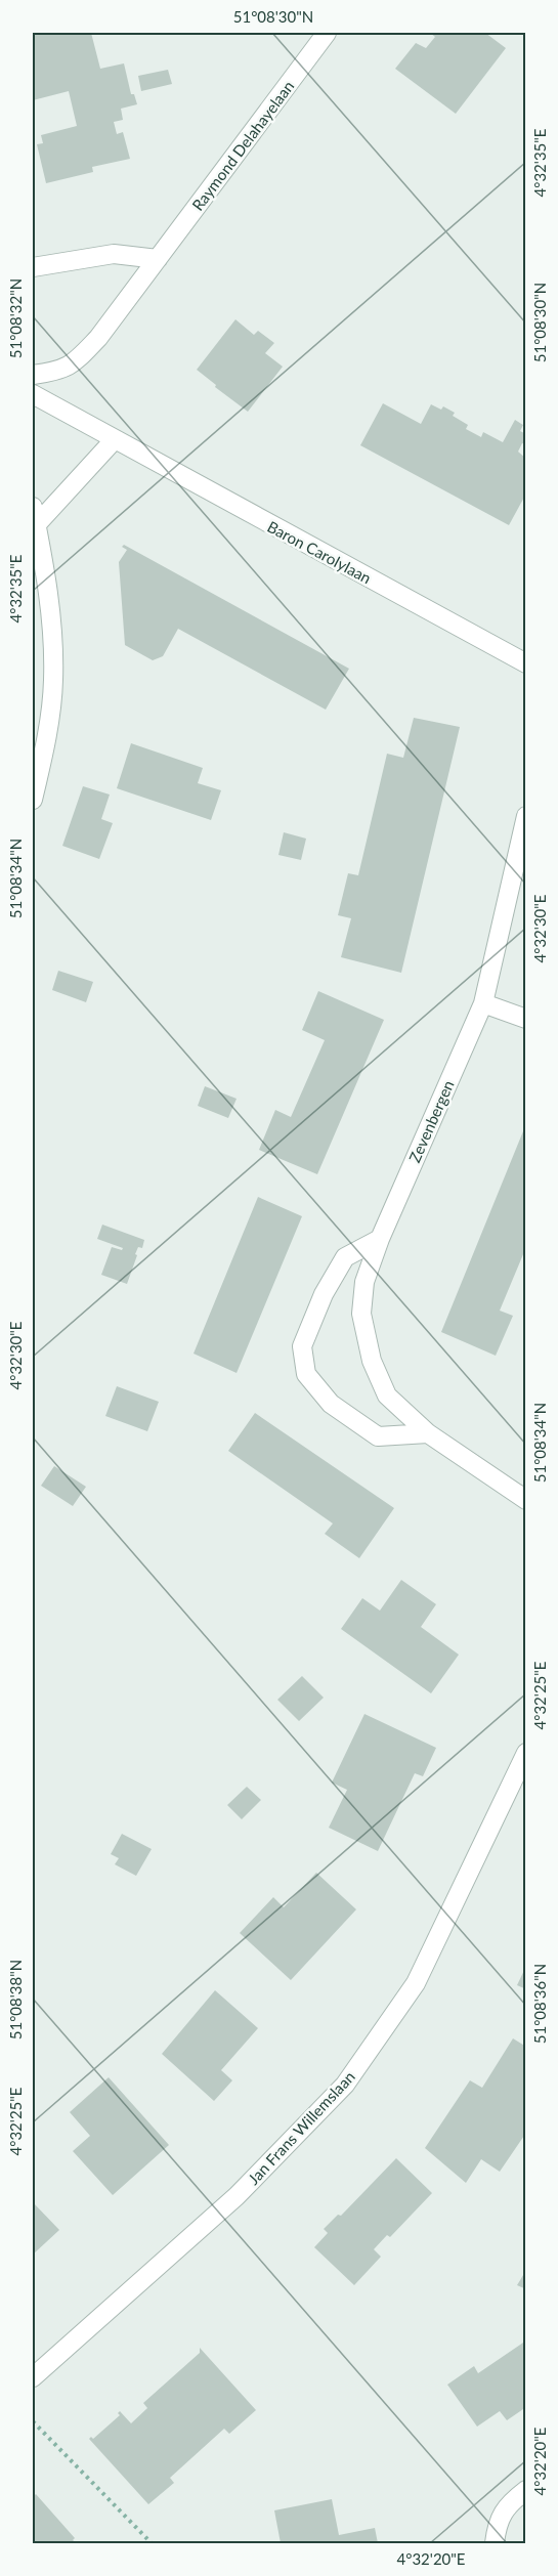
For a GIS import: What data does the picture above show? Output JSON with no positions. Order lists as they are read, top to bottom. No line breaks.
{"streets":{"street":["Raymond Delahayelaan","Baron Carolylaan","Zevenbergen","Jan Frans Willemslaan"]},"coordinates":["51°08'30\"N","4°32'35\"E","51°08'32\"N","51°08'34\"N","4°32'30\"E","4°32'25\"E","51°08'38\"N","51°08'36\"N","4°32'20\"E"]}
